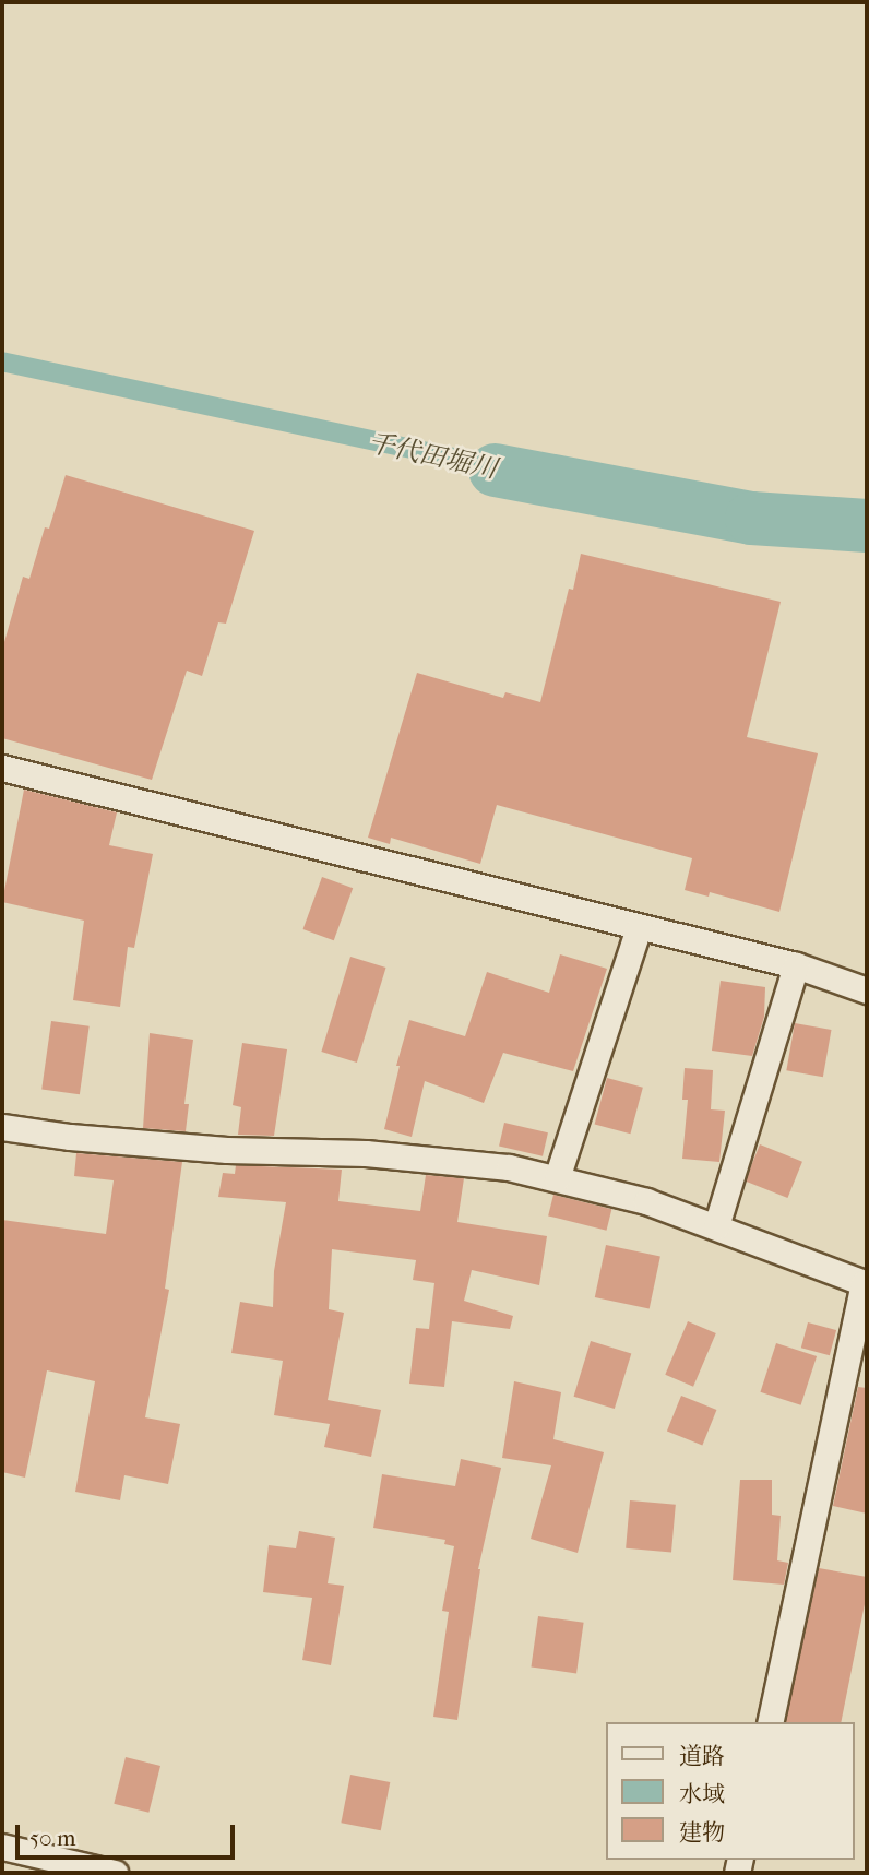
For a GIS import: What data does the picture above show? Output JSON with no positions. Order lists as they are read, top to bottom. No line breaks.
{"water":["千代田堀川"],"legend":["道路","水域","建物"],"scale_bar":"50 m"}
